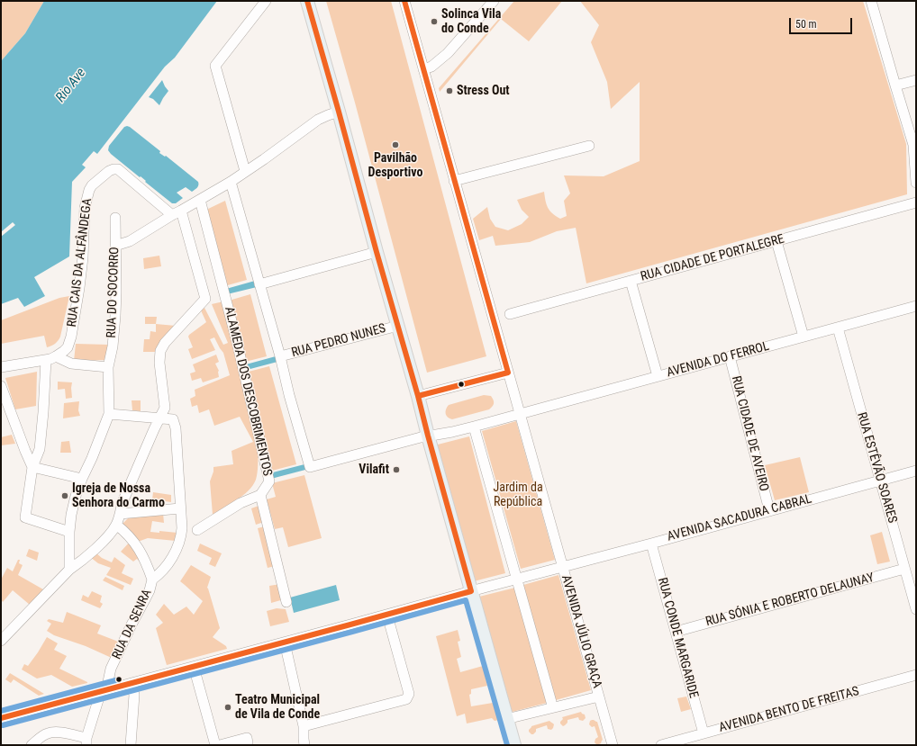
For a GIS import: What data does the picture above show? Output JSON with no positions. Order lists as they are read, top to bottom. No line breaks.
{"streets":{"street":["RUA CIDADE DE PORTALEGRE","RUA CAIS DA ALFÂNDEGA","RUA DO SOCORRO","RUA PEDRO NUNES","AVENIDA DO FERROL","ALAMEDA DOS DESCOBRIMENTOS","RUA CIDADE DE AVEIRO","RUA ESTÊVÃO SOARES","AVENIDA SACADURA CABRAL","RUA SÓNIA E ROBERTO DELAUNAY","RUA DA SENRA","AVENIDA JÚLIO GRAÇA","RUA CONDE MARGARIDE","AVENIDA BENTO DE FREITAS"]},"crossings":[["AVENIDA DO FERROL","RUA CIDADE DE AVEIRO"],["AVENIDA DO FERROL","RUA ESTÊVÃO SOARES"],["AVENIDA DO FERROL","AVENIDA JÚLIO GRAÇA"],["RUA CIDADE DE AVEIRO","AVENIDA SACADURA CABRAL"],["RUA ESTÊVÃO SOARES","AVENIDA SACADURA CABRAL"],["RUA ESTÊVÃO SOARES","RUA SÓNIA E ROBERTO DELAUNAY"],["AVENIDA SACADURA CABRAL","AVENIDA JÚLIO GRAÇA"],["AVENIDA SACADURA CABRAL","RUA CONDE MARGARIDE"],["RUA SÓNIA E ROBERTO DELAUNAY","RUA CONDE MARGARIDE"],["RUA DA SENRA","AVENIDA JÚLIO GRAÇA"],["RUA CONDE MARGARIDE","AVENIDA BENTO DE FREITAS"]],"water":["Rio Ave"],"parks":["Jardim da República"],"places":["Solinca Vila do Conde","Stress Out","Pavilhão Desportivo","Vilafit","Igreja de Nossa Senhora do Carmo","Teatro Municipal de Vila de Conde"],"scale_bar":"50 m"}
